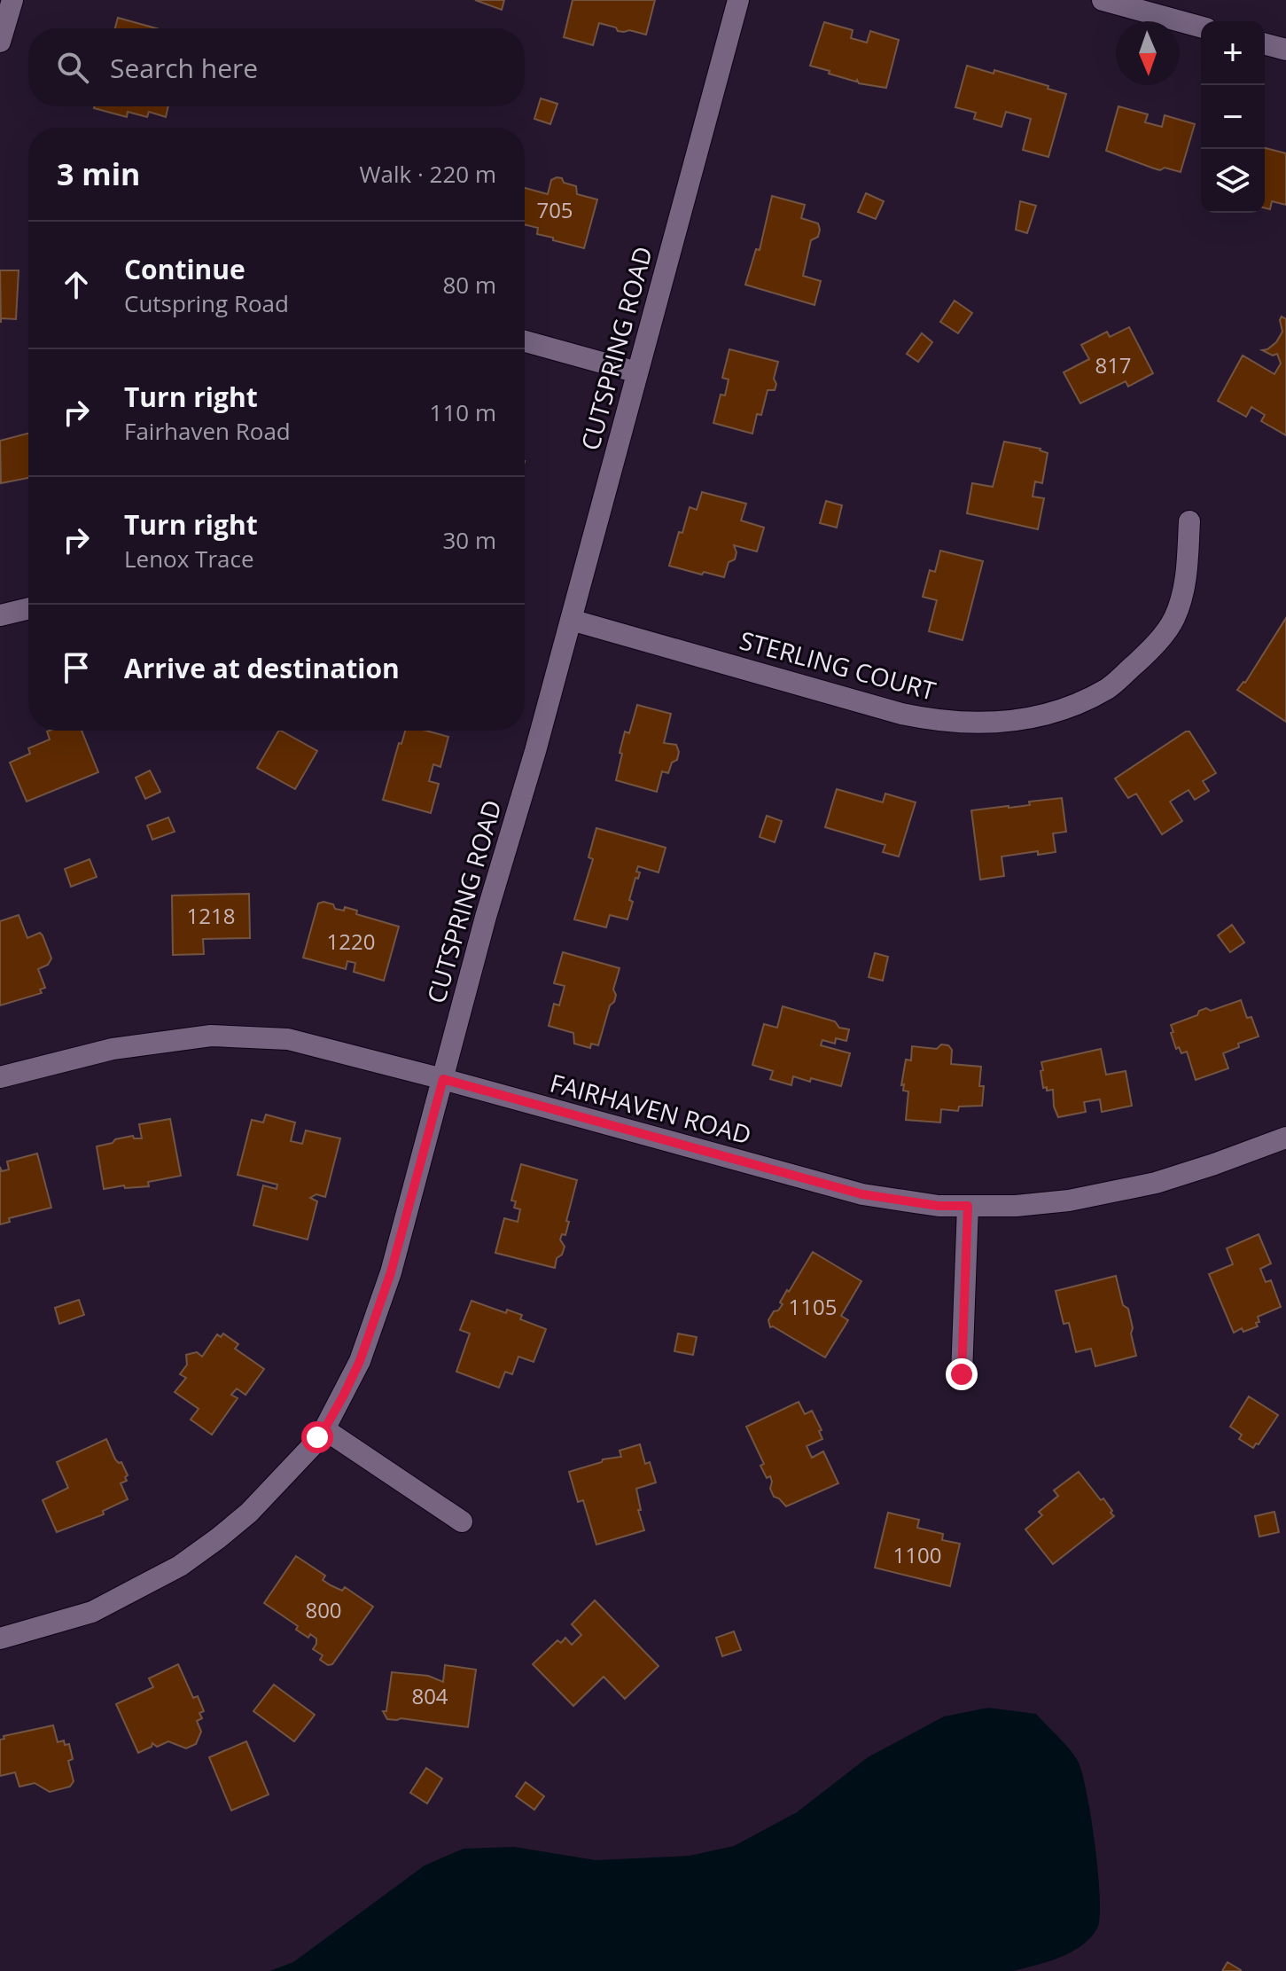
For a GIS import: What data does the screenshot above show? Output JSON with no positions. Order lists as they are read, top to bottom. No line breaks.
{"streets":{"street":["CUTSPRING ROAD","STERLING COURT","FAIRHAVEN ROAD"]},"crossings":[["CUTSPRING ROAD","STERLING COURT"],["CUTSPRING ROAD","FAIRHAVEN ROAD"]],"house_numbers":["705","817","1218","1220","1105","1100","800","804"],"north":"bottom","page":{"map_buttons":["+","−"],"search":"Search here","heading":["3 min","Walk · 220 m"],"list":[["Continue","Cutspring Road","80 m"],["Turn right","Fairhaven Road","110 m"],["Turn right","Lenox Trace","30 m"],"Arrive at destination"]}}
